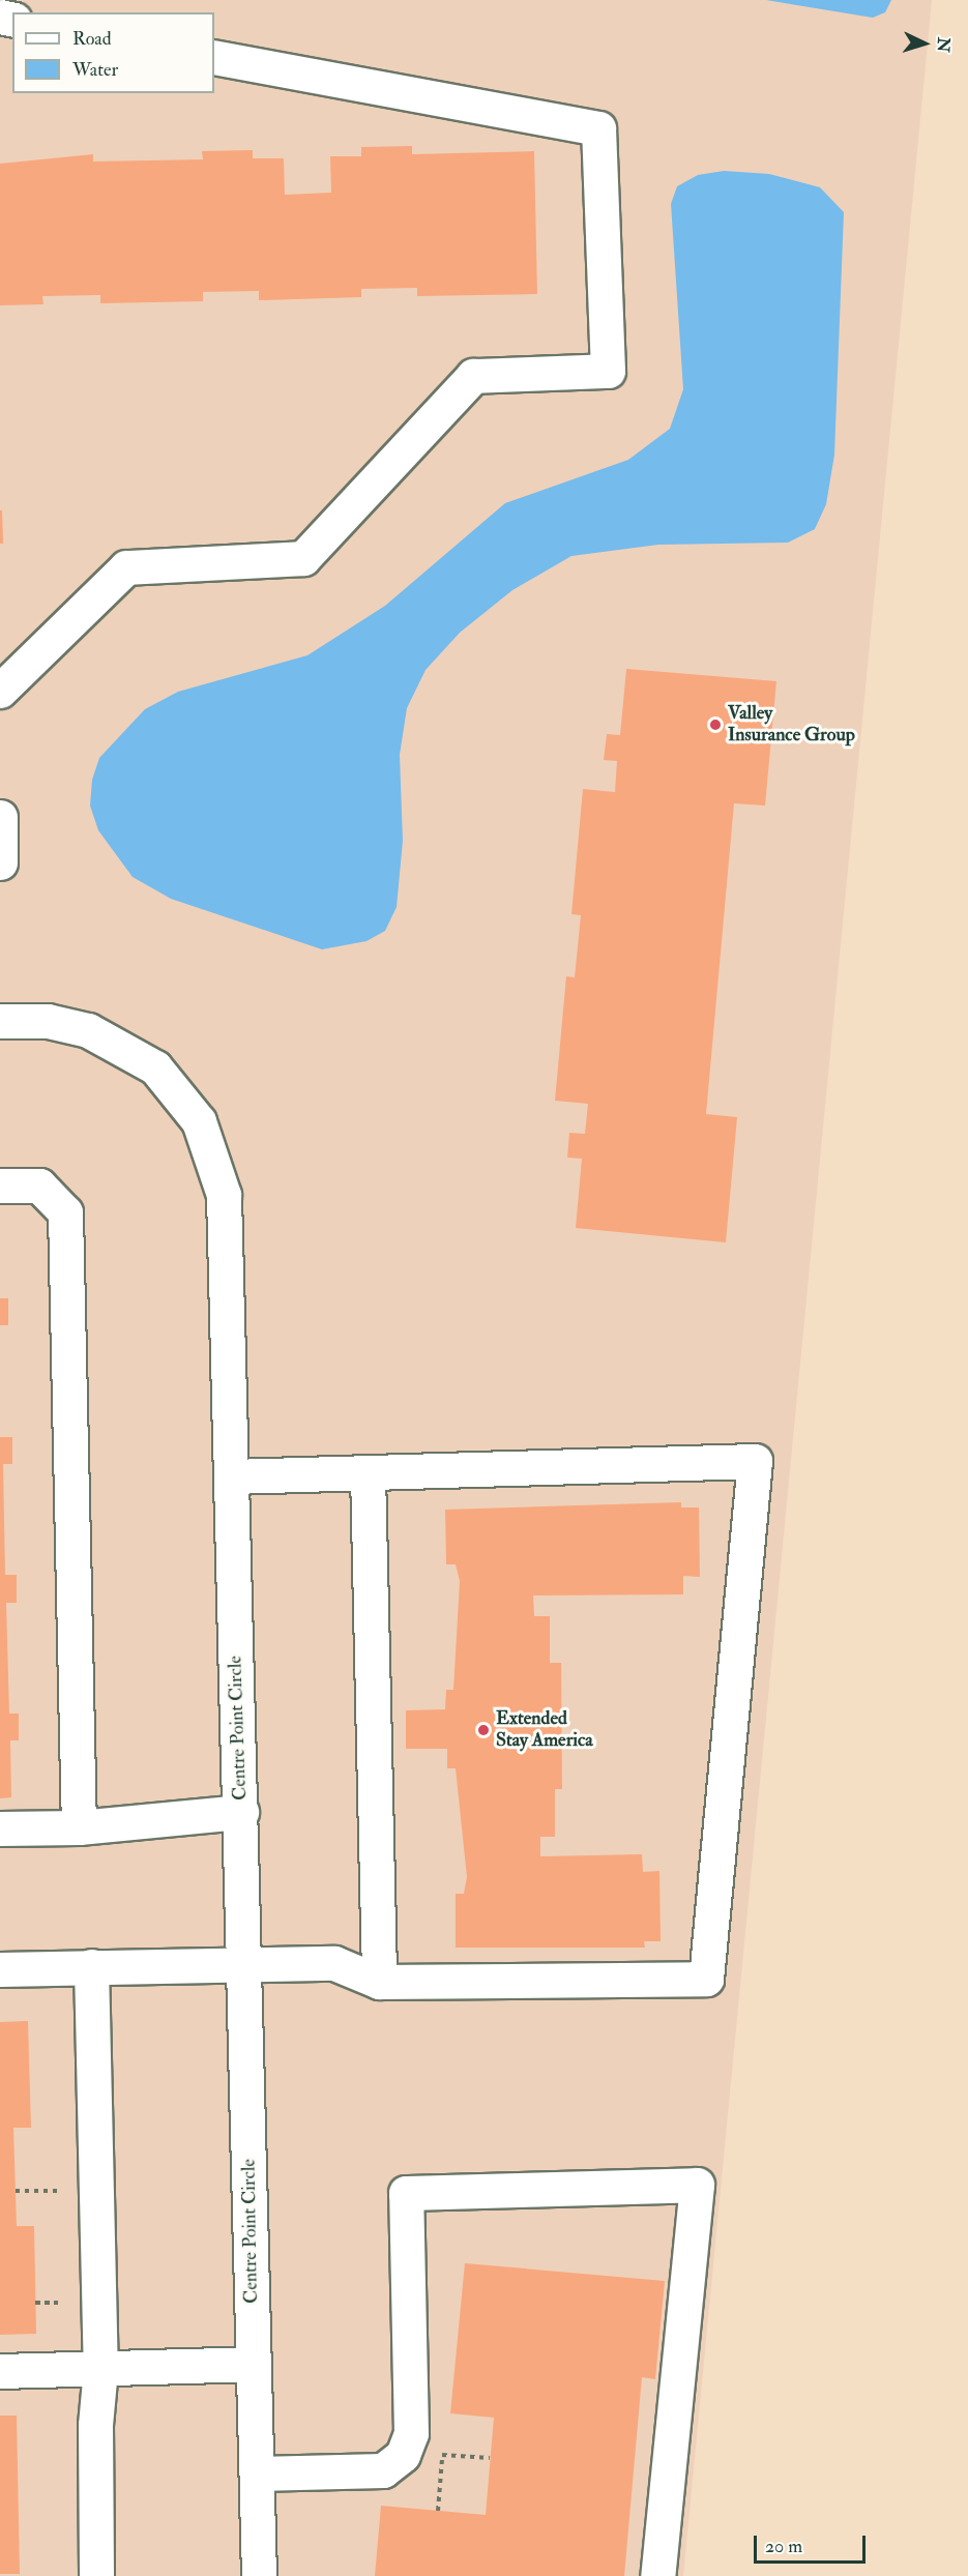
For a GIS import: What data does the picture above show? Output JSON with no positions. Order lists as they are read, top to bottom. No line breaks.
{"streets":{"street":["Centre Point Circle"]},"places":["Valley Insurance Group","Extended Stay America"],"legend":["Road","Water"],"scale_bar":"20 m","north":"right"}
